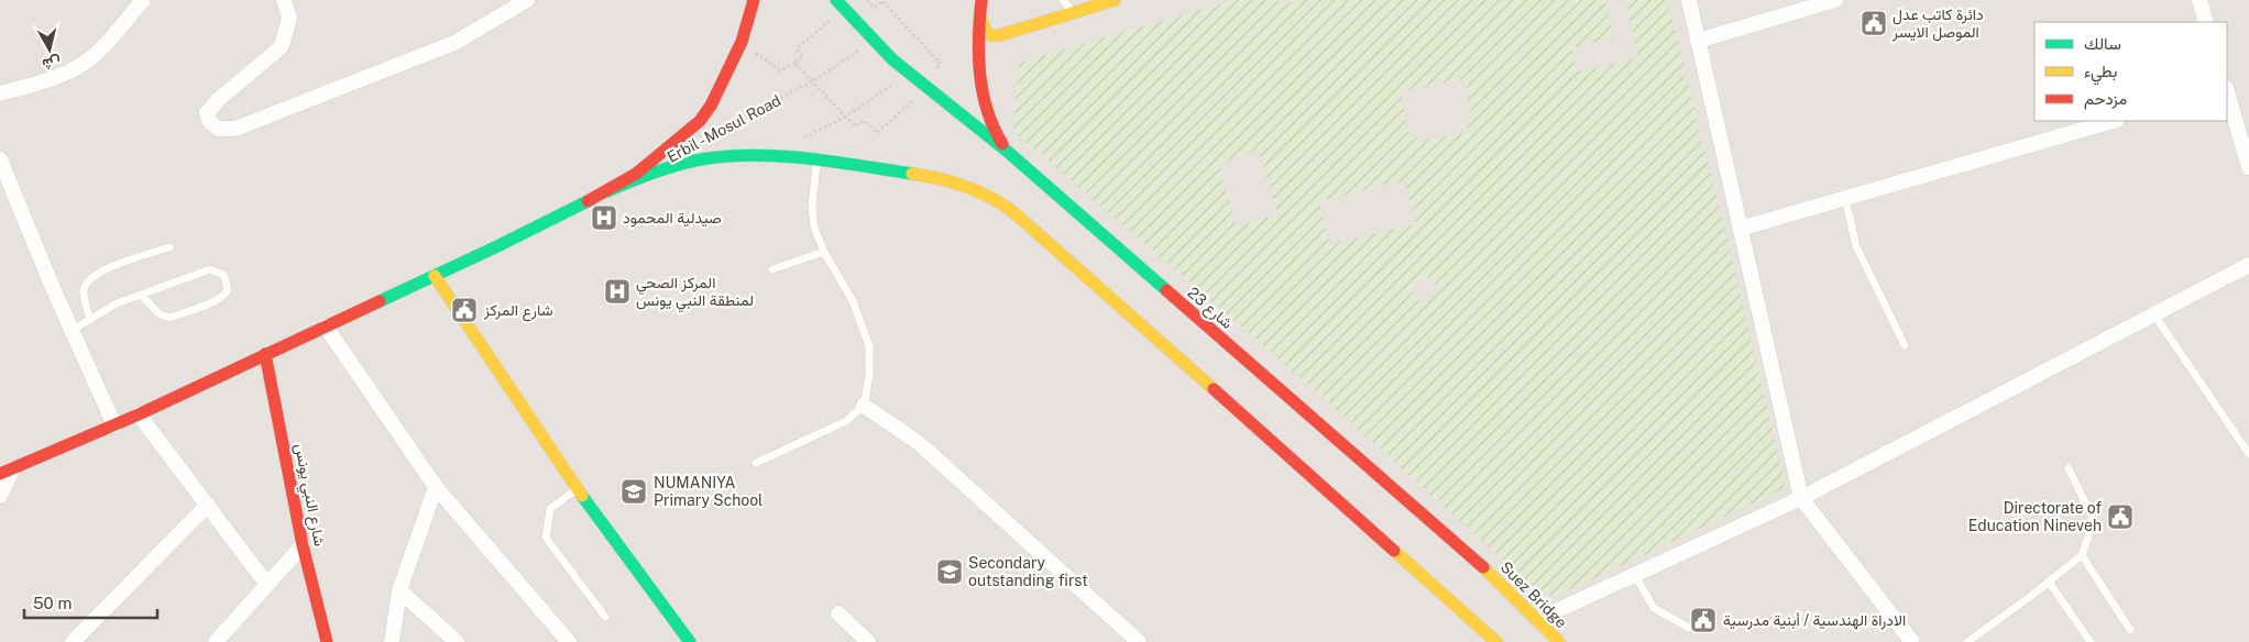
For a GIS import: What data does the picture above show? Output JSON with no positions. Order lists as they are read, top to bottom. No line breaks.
{"streets":{"main road":["شارع 23","شارع النبي يونس","Suez Bridge"],"path":["Erbil - Mosul Road"]},"crossings":[["شارع 23","Suez Bridge"]],"places":{"public building":["دائرة كاتب عدل الموصل الايسر","شارع المركز","Directorate of Education Nineveh","الادراة الهندسية / أبنية مدرسية"],"hospital":["صيدلية المحمود","المركز الصحي لمنطقة النبي يونس"],"school or university":["NUMANIYA Primary School","Secondary outstanding first"]},"legend":["سالك","بطيء","مزدحم"],"scale_bar":"50 m","north":"bottom"}
